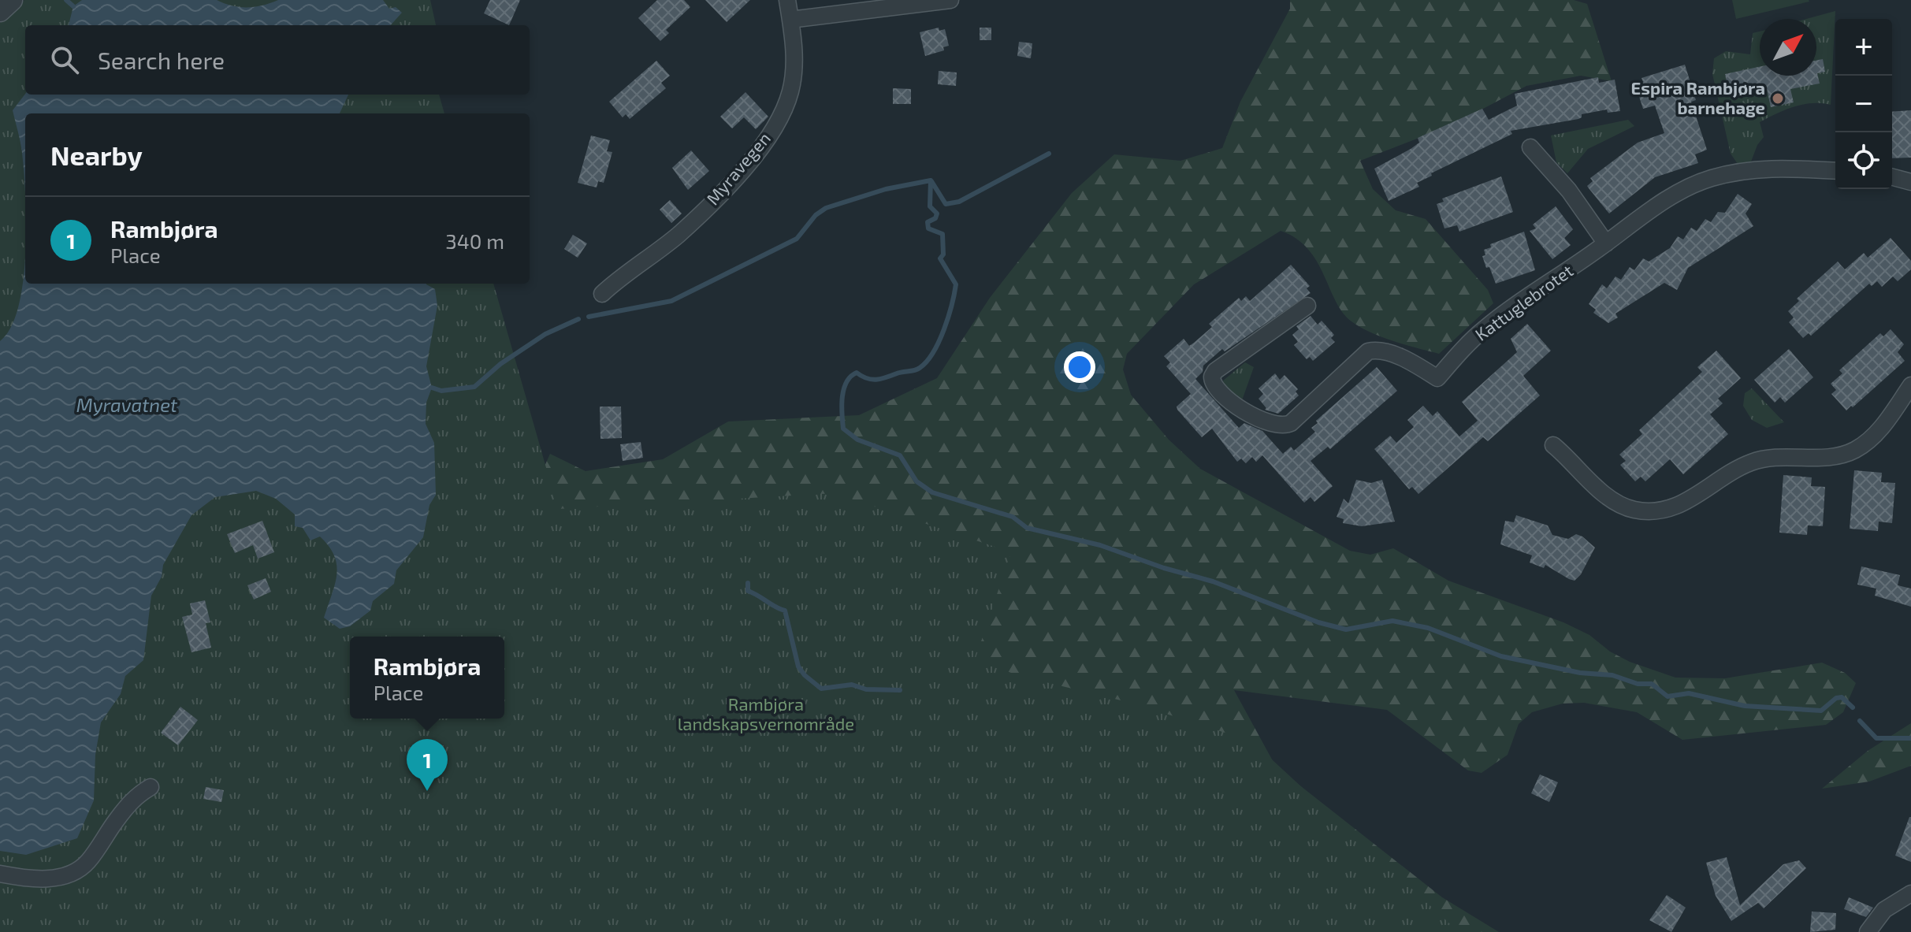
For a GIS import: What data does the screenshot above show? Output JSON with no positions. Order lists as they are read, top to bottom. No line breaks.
{"streets":{"street":["Myravegen","Kattuglebrotet"]},"water":["Myravatnet"],"parks":["Rambjøra landskapsvernområde"],"places":["Espira Rambjøra barnehage"],"north":"top right","page":{"map_buttons":["+","−"],"search":"Search here","heading":"Nearby","list":[{"mark":"1","name":"Rambjøra","note":"Place","value":"340 m"}],"popup":["Rambjøra","Place"],"pins":"1"}}
